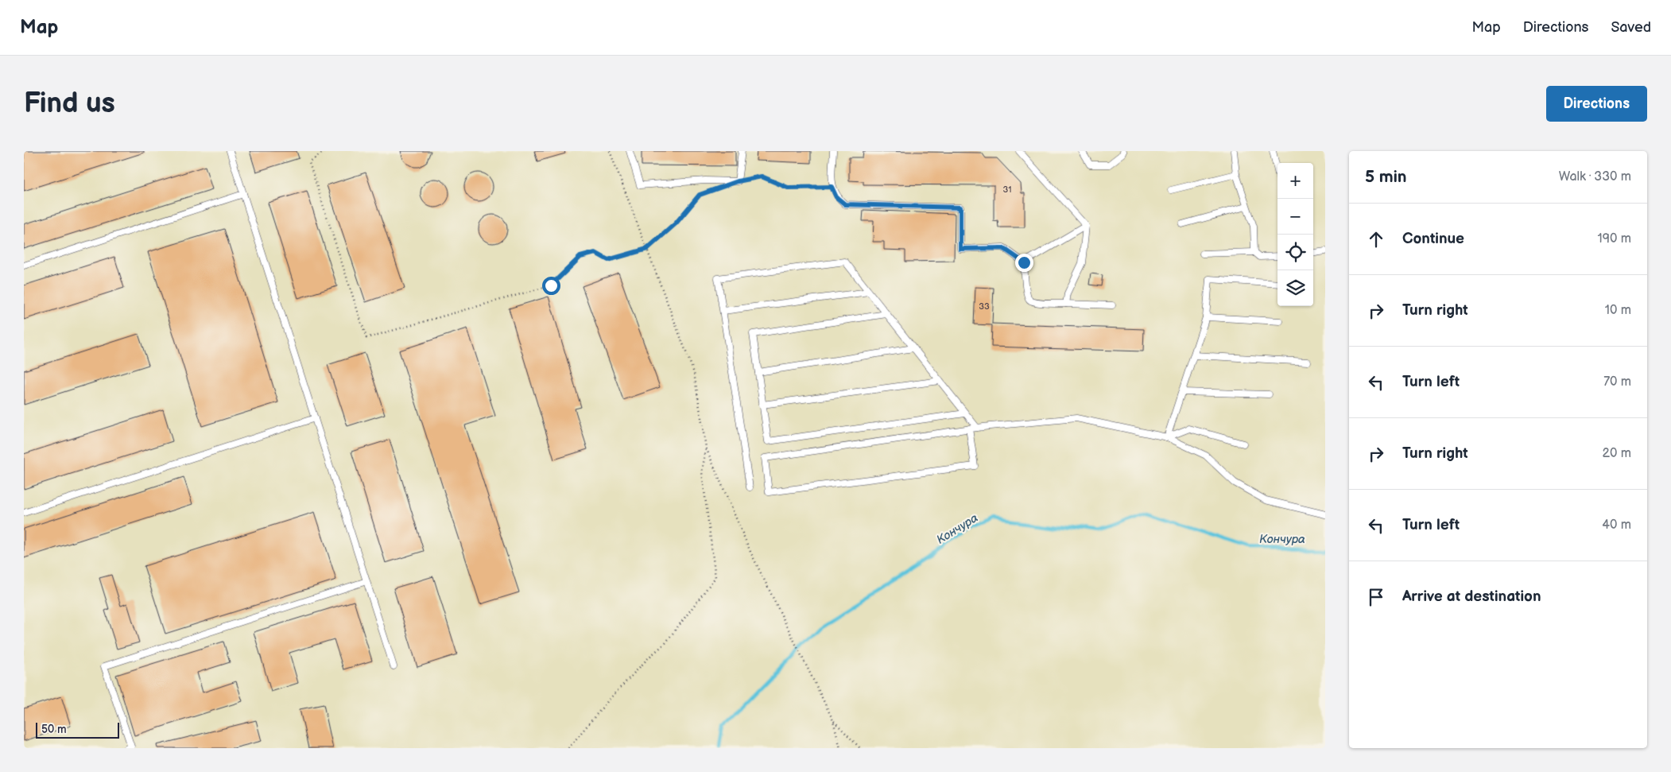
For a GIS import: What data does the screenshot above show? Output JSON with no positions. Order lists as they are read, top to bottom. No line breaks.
{"water":["Кончура"],"house_numbers":["31","33"],"scale_bar":"50 m","page":{"header":"Map","nav":["Map","Directions","Saved"],"buttons":"Directions","title":"Find us","heading":["5 min","Walk · 330 m"],"map_buttons":["+","−"],"list":[["Continue","190 m"],["Turn right","10 m"],["Turn left","70 m"],["Turn right","20 m"],["Turn left","40 m"],"Arrive at destination"],"scale":"50 m"}}
